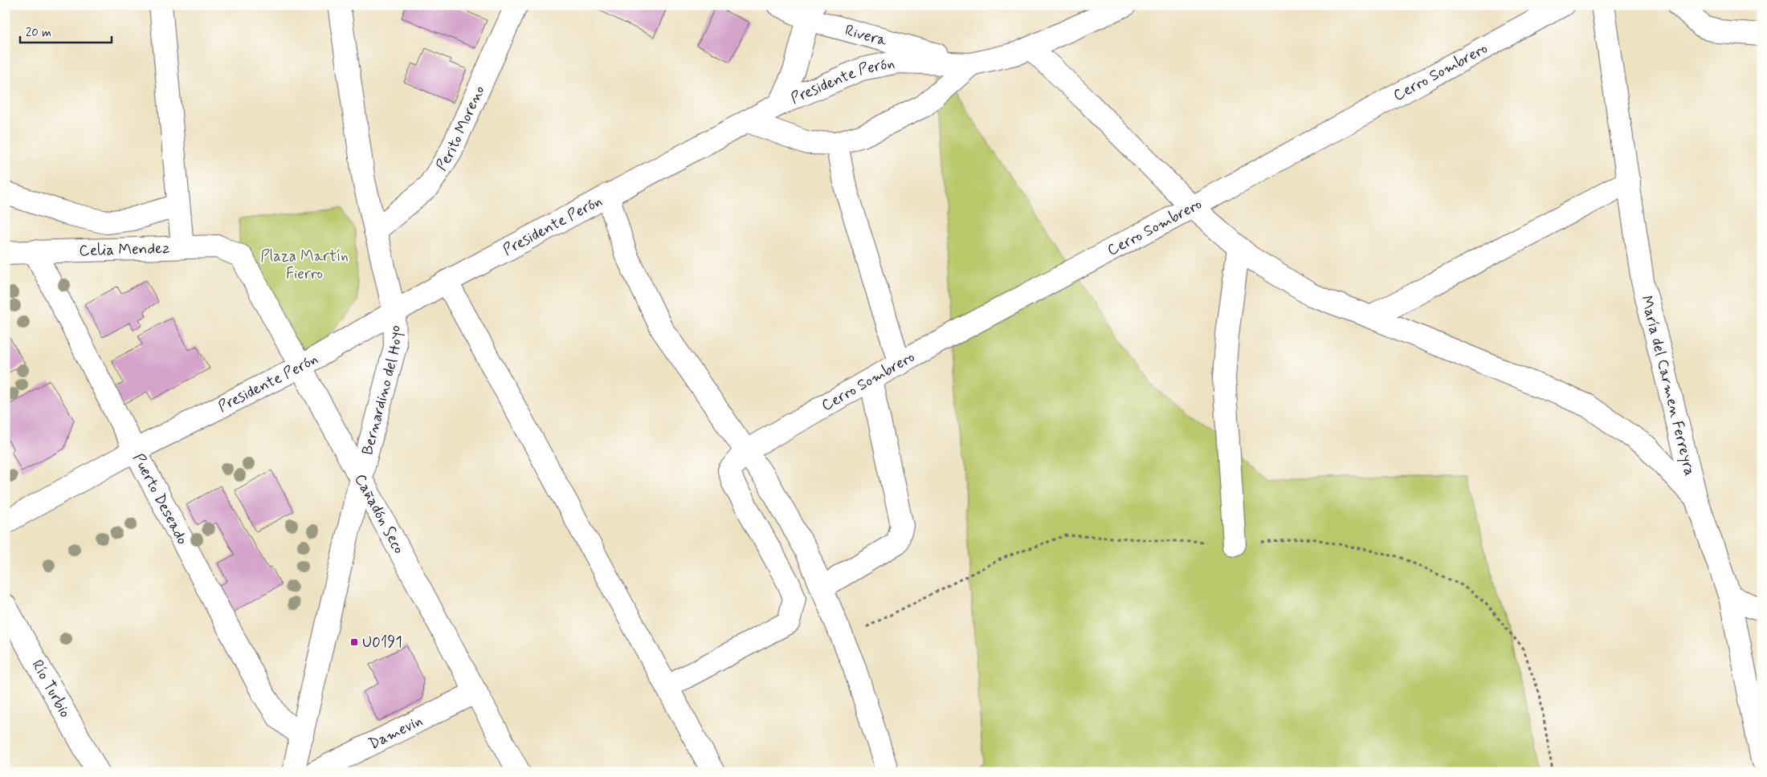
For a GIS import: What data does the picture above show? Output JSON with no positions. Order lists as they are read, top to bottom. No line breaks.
{"streets":{"street":["Rivera","Cerro Sombrero","Presidente Perón","Perito Moreno","Celia Mendez","María del Carmen Ferreyra","Bernardino del Hoyo","Puerto Deseado","Cañadón Seco","Río Turbio","Damevin"]},"crossings":[["Rivera","Presidente Perón"],["Presidente Perón","Bernardino del Hoyo"],["Presidente Perón","Puerto Deseado"],["Presidente Perón","Cañadón Seco"],["Perito Moreno","Bernardino del Hoyo"],["Celia Mendez","Puerto Deseado"],["Celia Mendez","Cañadón Seco"],["Bernardino del Hoyo","Puerto Deseado"],["Bernardino del Hoyo","Cañadón Seco"],["Cañadón Seco","Damevin"]],"parks":["Plaza Martín Fierro"],"places":{"transit":["U0191"]},"scale_bar":"20 m"}
